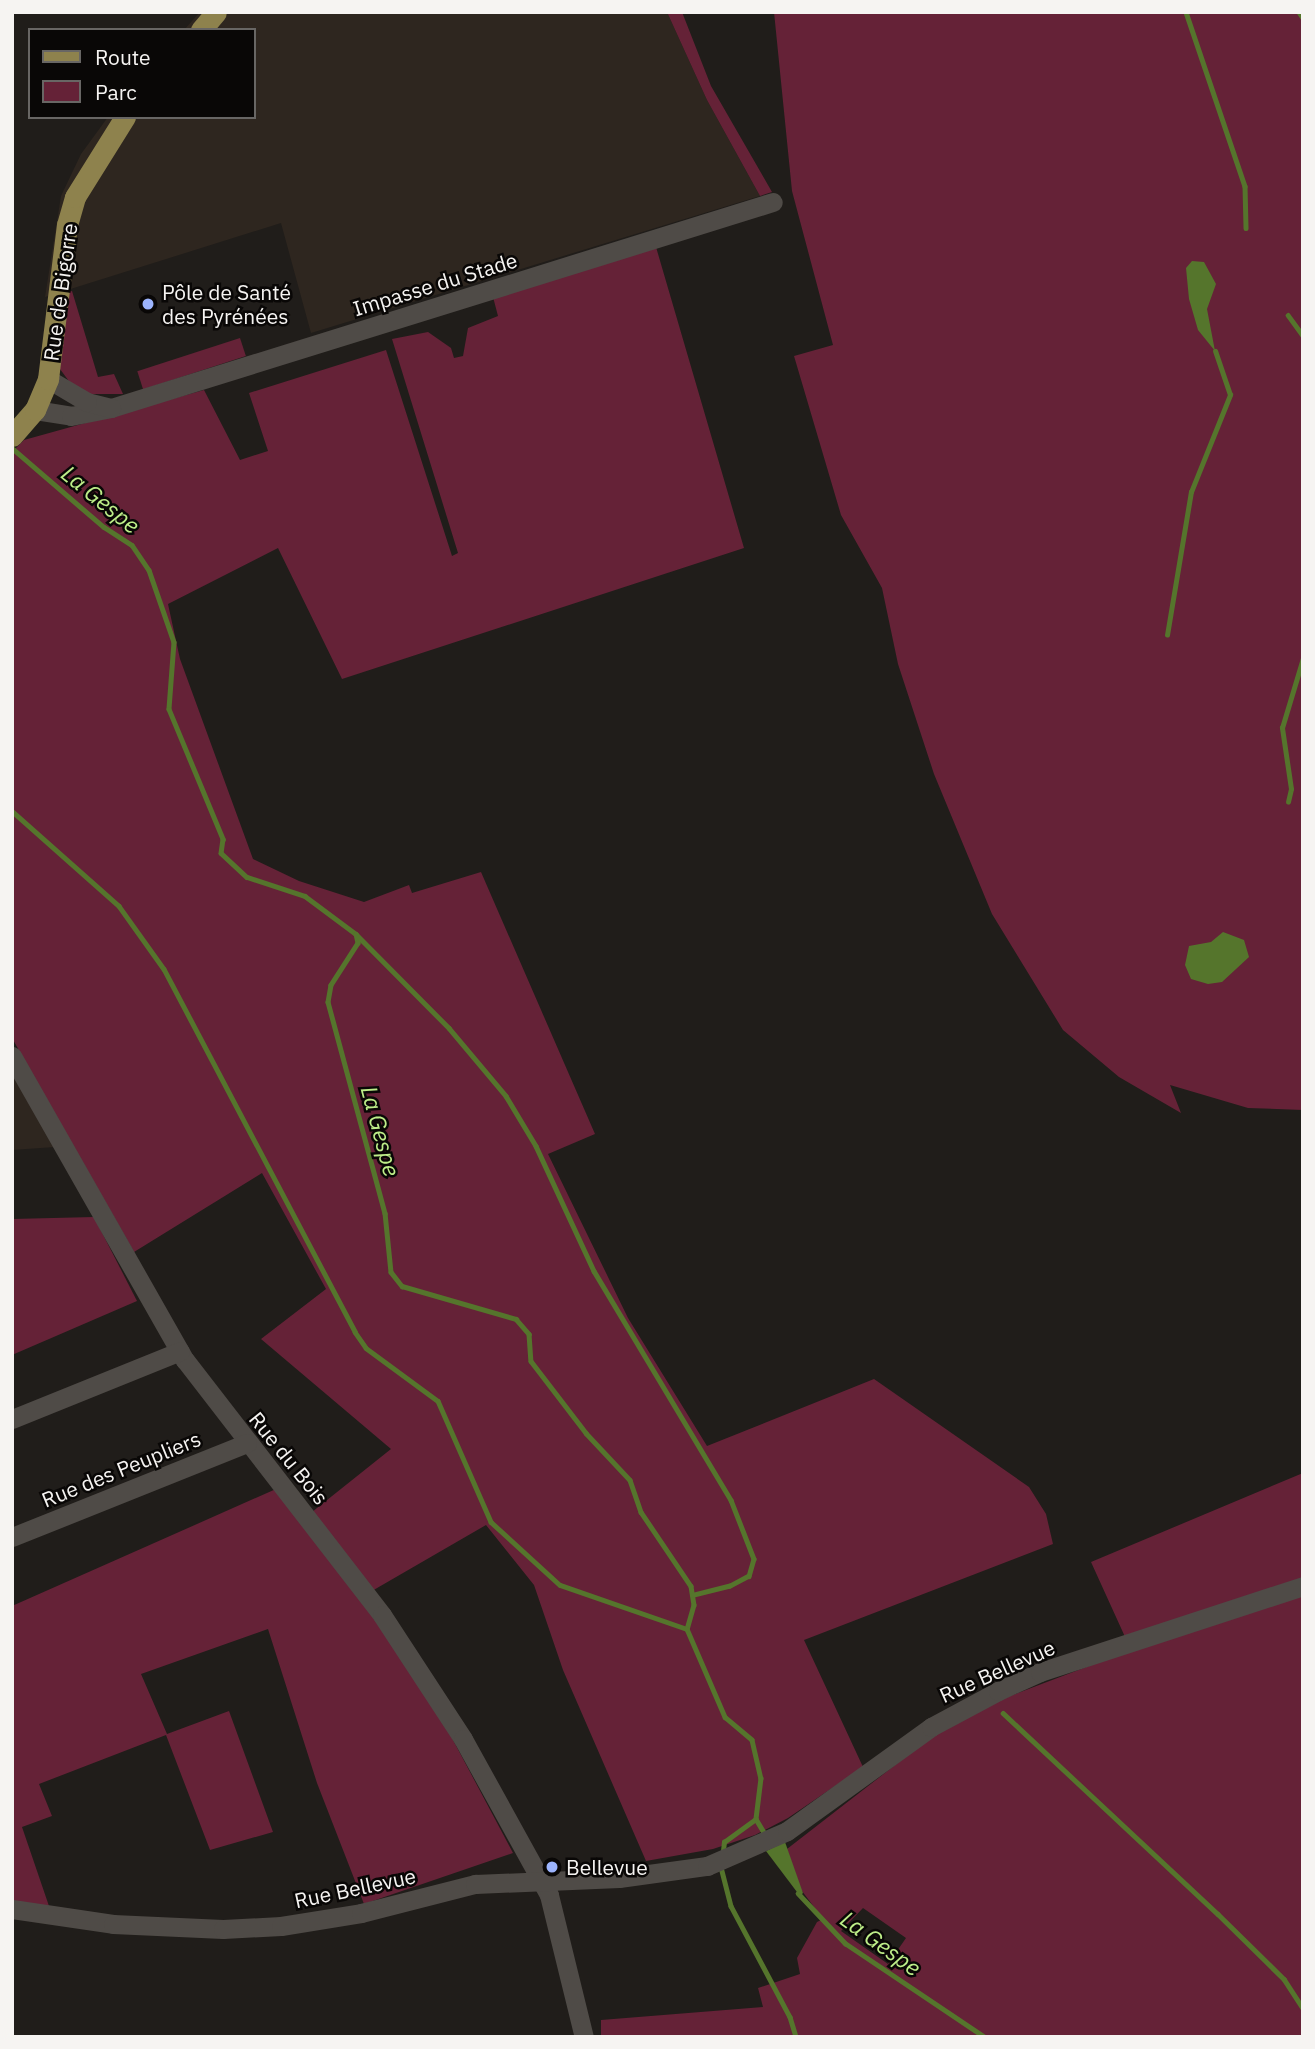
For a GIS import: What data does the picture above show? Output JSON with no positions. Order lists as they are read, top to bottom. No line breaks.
{"streets":{"main road":["Rue de Bigorre"],"street":["Impasse du Stade","Rue du Bois","Rue des Peupliers","Rue Bellevue"]},"crossings":[["Impasse du Stade","Rue de Bigorre"],["Rue du Bois","Rue des Peupliers"],["Rue du Bois","Rue Bellevue"]],"water":["La Gespe"],"places":["Pôle de Santé des Pyrénées","Bellevue"],"legend":["Route","Parc"]}
